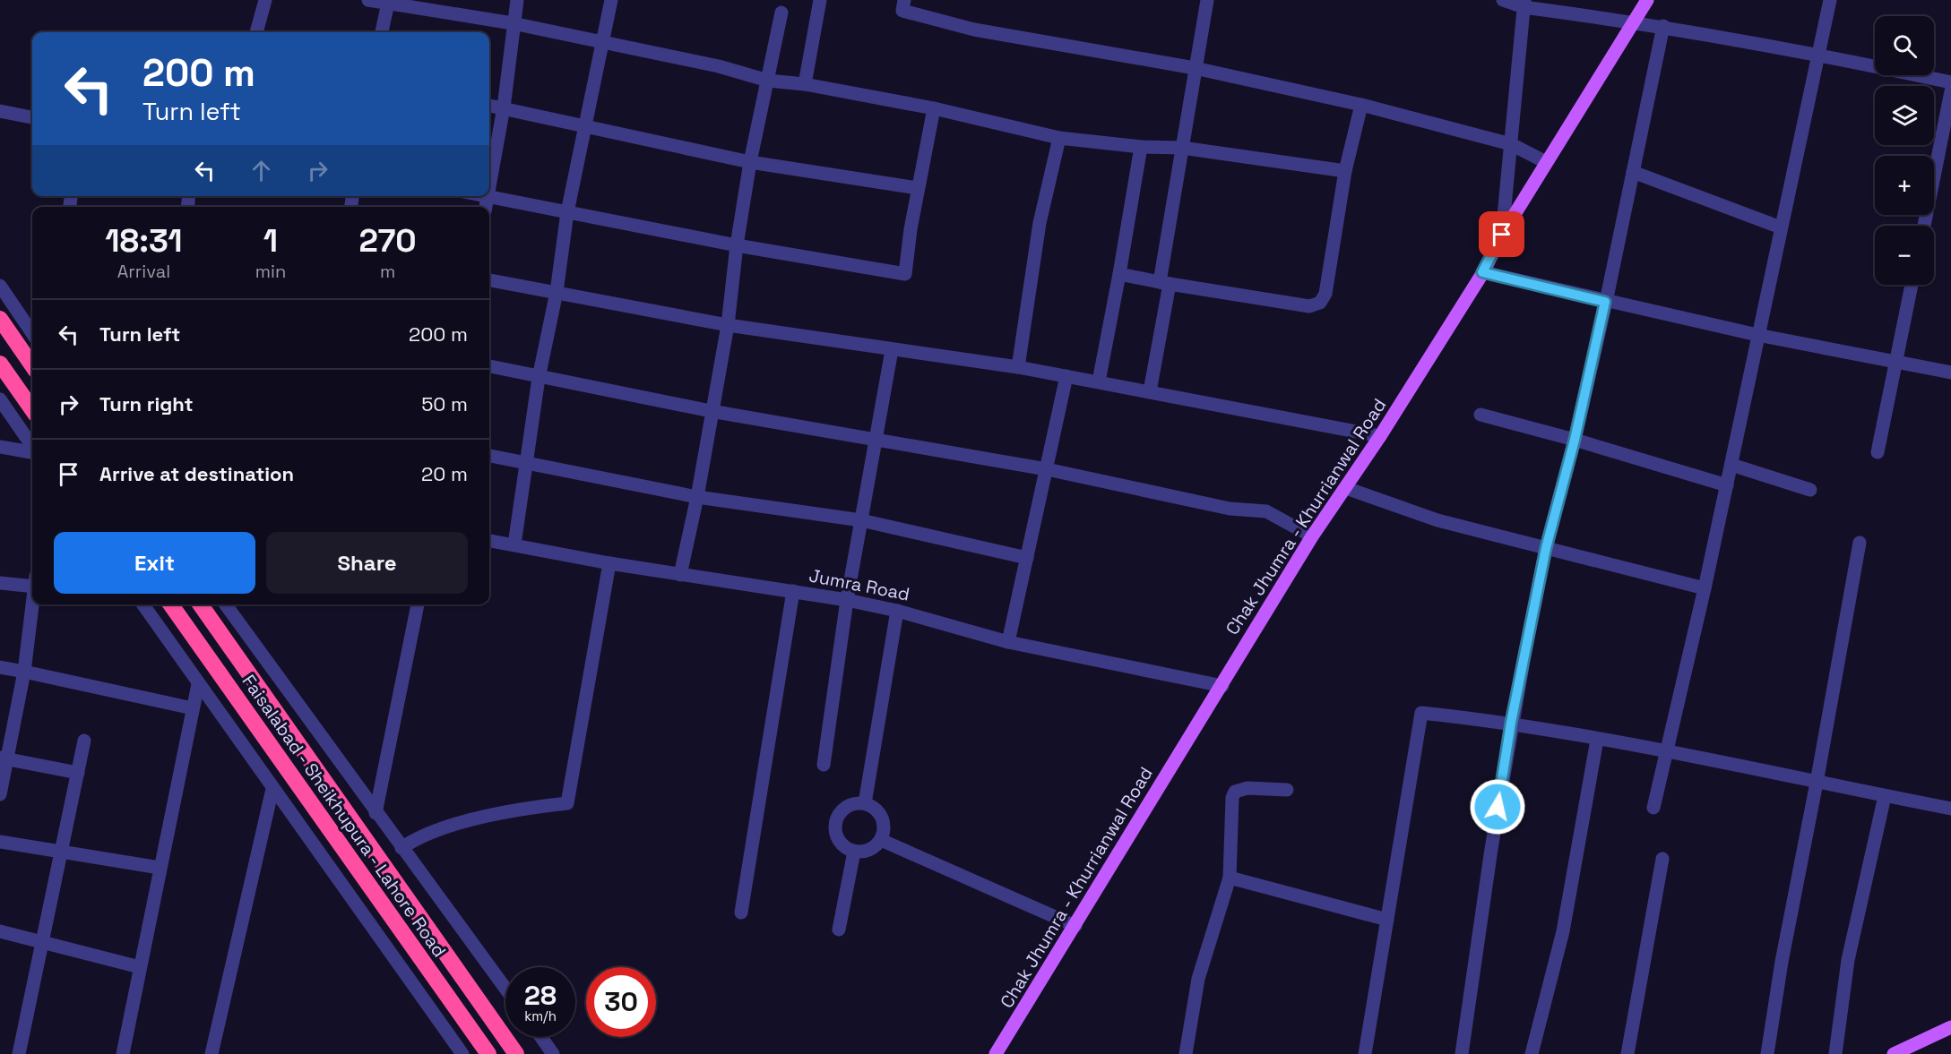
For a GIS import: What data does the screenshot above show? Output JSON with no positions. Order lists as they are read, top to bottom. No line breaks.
{"streets":{"highway":["Faisalabad - Sheikhupura - Lahore Road"],"main road":["Chak Jhumra - Khurrianwal Road"],"street":["Jumra Road"]},"crossings":[["Chak Jhumra - Khurrianwal Road","Jumra Road"]],"page":{"map_buttons":["+","−"],"turn":["200 m","Turn left"],"eta":["18:31","Arrival","1","min","270","m"],"list":[{"name":"Turn left","value":"200 m"},{"name":"Turn right","value":"50 m"},{"name":"Arrive at destination","value":"20 m"}],"buttons":["Exit","Share"],"speed":"28 km/h","limit":"30"}}
